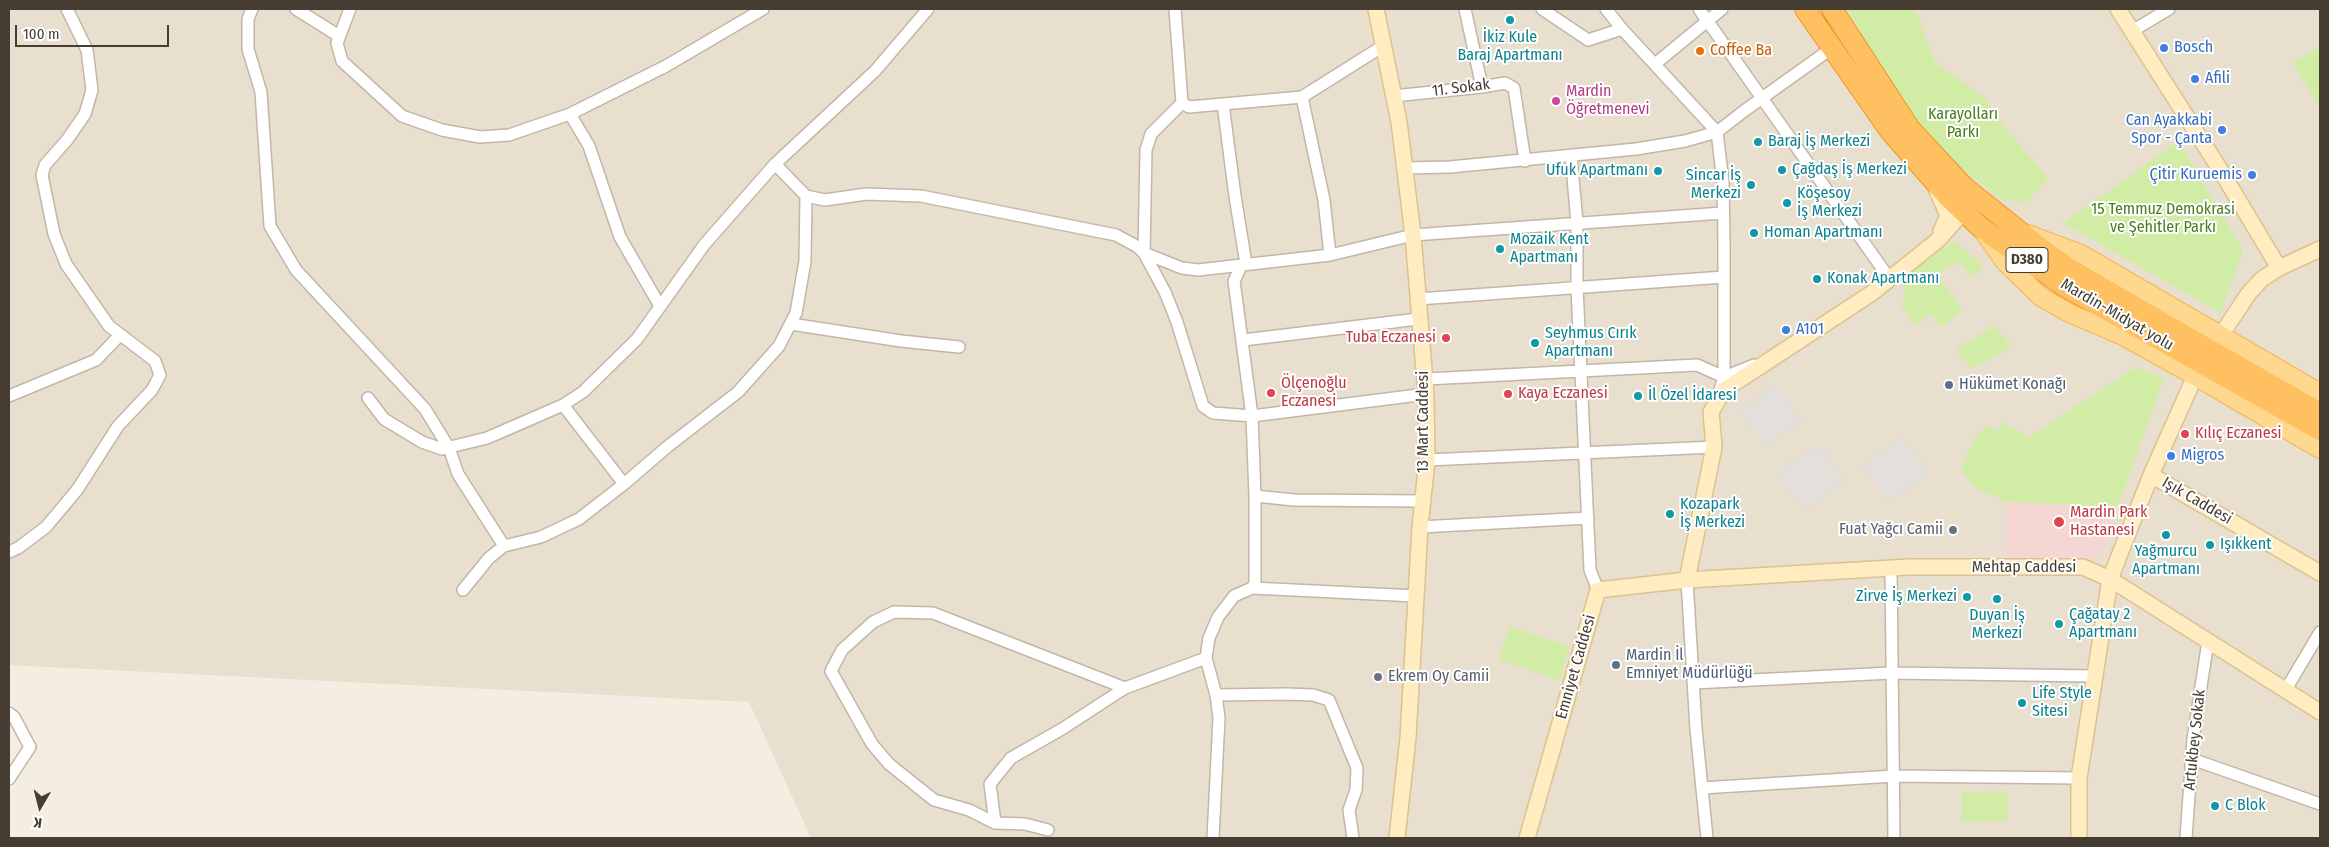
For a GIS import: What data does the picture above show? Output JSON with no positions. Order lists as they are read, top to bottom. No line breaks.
{"streets":{"highway":["D380","Mardin-Midyat yolu"],"street":["11. Sokak","13 Mart Caddesi","Işık Caddesi","Mehtap Caddesi","Emniyet Caddesi","Artukbey Sokak"]},"crossings":[["11. Sokak","13 Mart Caddesi"],["Mehtap Caddesi","Artukbey Sokak"]],"parks":["Karayolları Parkı","15 Temmuz Demokrasi ve Şehitler Parkı"],"places":["İkiz Kule Baraj Apartmanı","Bosch","Coffee Ba","Afili","Mardin Öğretmenevi","Can Ayakkabi Spor - Çanta","Baraj İş Merkezi","Çağdaş İş Merkezi","Ufuk Apartmanı","Çitir Kuruemis","Sincar İş Merkezi","Köşesoy İş Merkezi","Homan Apartmanı","Mozaik Kent Apartmanı","Konak Apartmanı","A101","Tuba Eczanesi","Seyhmus Cırık Apartmanı","Hükümet Konağı","Ölçenoğlu Eczanesi","Kaya Eczanesi","İl Özel İdaresi","Kılıç Eczanesi","Migros","Kozapark İş Merkezi","Mardin Park Hastanesi","Fuat Yağcı Camii","Yağmurcu Apartmanı","Işıkkent","Zirve İş Merkezi","Duyan İş Merkezi","Çağatay 2 Apartmanı","Mardin İl Emniyet Müdürlüğü","Ekrem Oy Camii","Life Style Sitesi","C Blok"],"scale_bar":"100 m","north":"bottom"}
